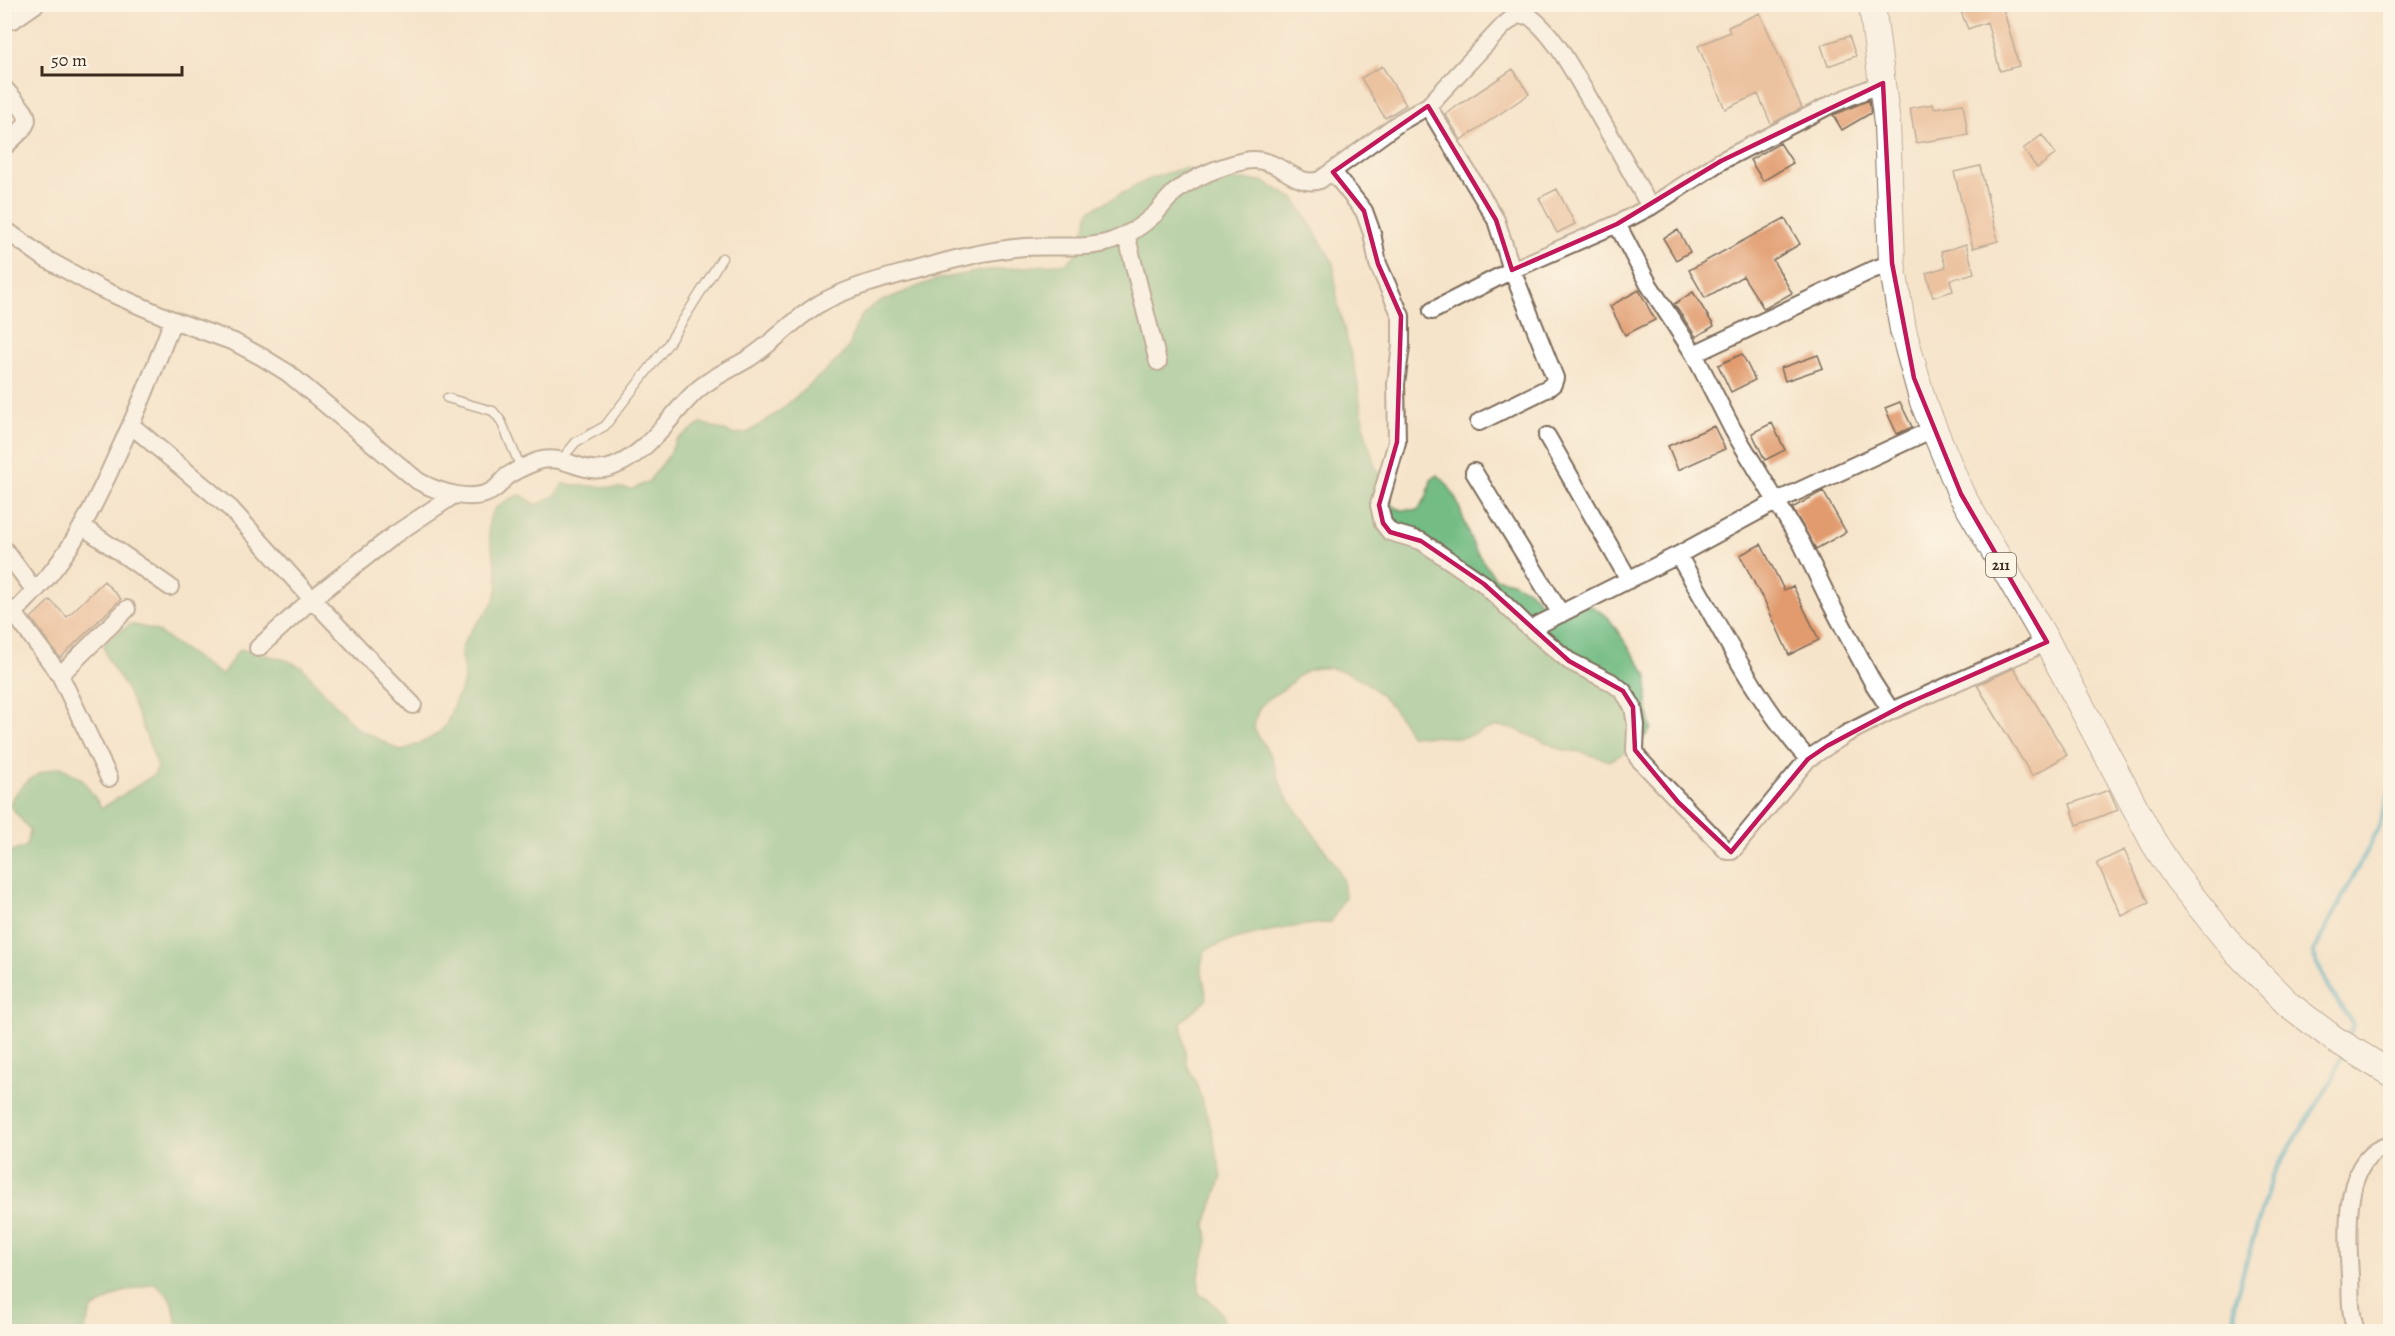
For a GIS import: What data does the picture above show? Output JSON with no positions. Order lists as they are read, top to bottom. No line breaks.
{"streets":{"main road":["211"]},"scale_bar":"50 m"}
